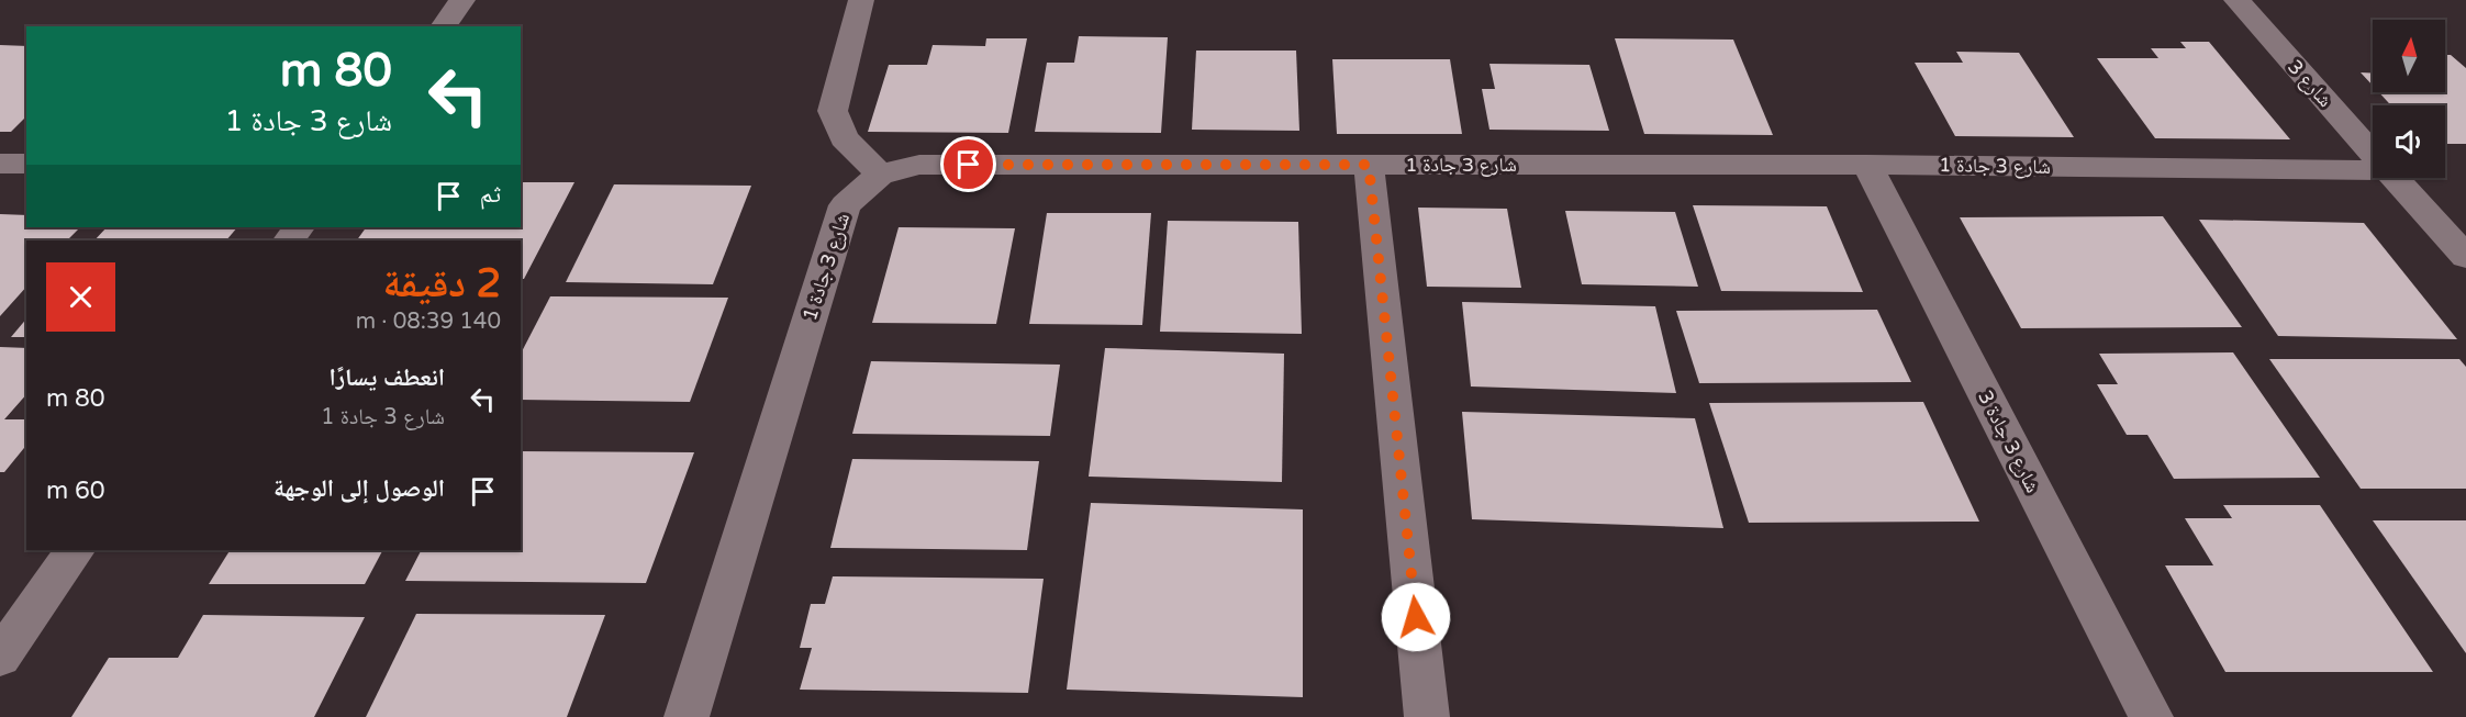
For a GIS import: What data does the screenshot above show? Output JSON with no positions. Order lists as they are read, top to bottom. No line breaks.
{"streets":{"street":["شارع 3","شارع 3 جادة 1","شارع 3 جادة 3"]},"crossings":[["شارع 3 جادة 1","شارع 3 جادة 3"]],"north":"top","page":{"turn":["80 m","شارع 3 جادة 1"],"then":"ثم","heading":["2 دقيقة","140 m · 08:39"],"list":[{"name":"انعطف يسارًا","note":"شارع 3 جادة 1","value":"80 m"},{"name":"الوصول إلى الوجهة","value":"60 m"}]}}
